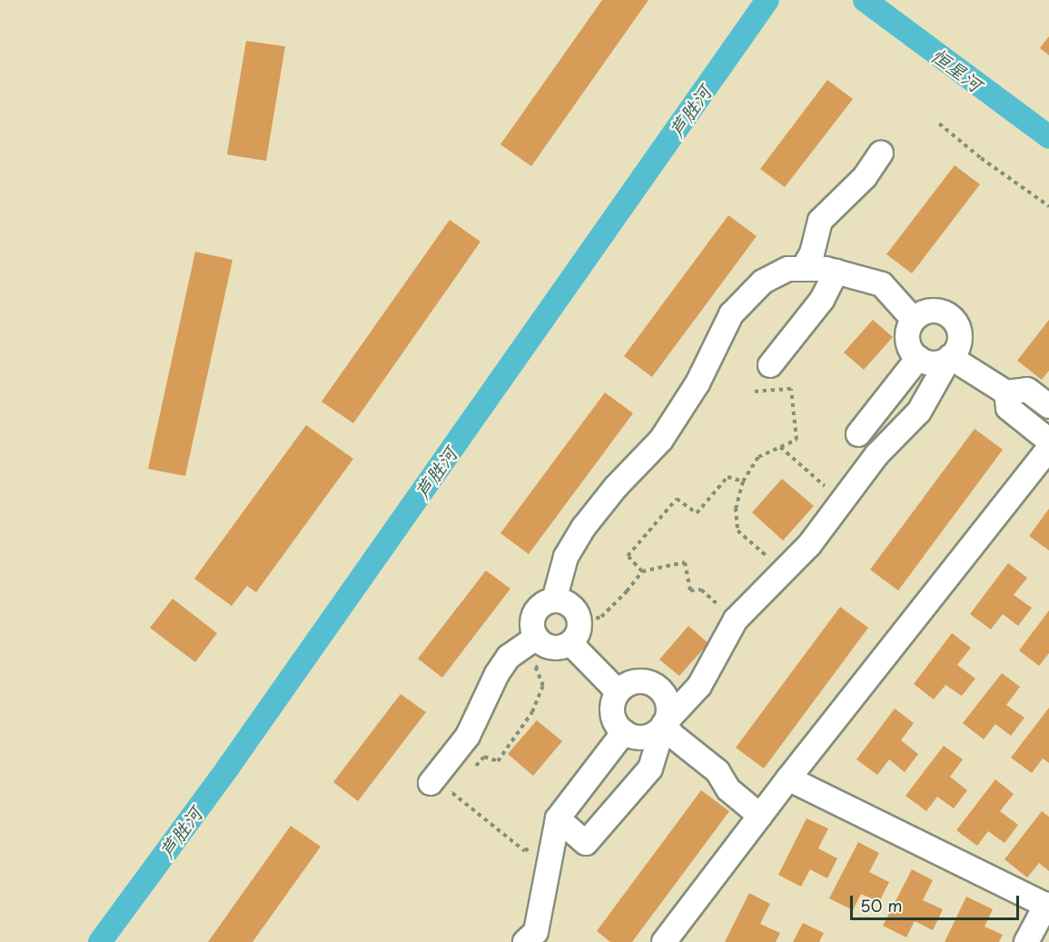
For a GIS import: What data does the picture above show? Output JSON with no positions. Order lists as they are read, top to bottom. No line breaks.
{"water":["恒星河","芦胜河"],"scale_bar":"50 m"}
